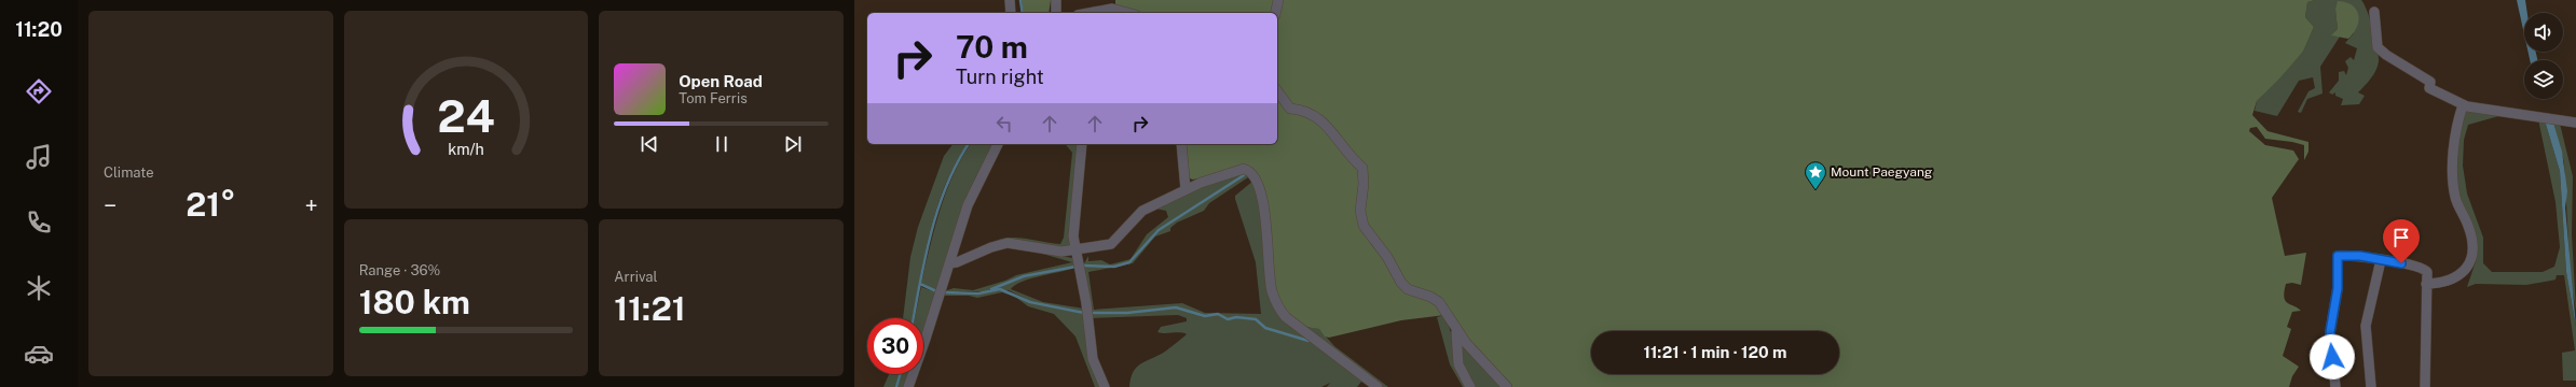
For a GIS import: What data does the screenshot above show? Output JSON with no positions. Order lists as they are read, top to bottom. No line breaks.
{"places":{"place":["Mount Paegyang"]},"page":{"tabs":"11:20","tile":["Climate",["Range · 36%","180 km"],["Arrival","11:21"]],"turn":["70 m","Turn right"],"song":["Open Road","Tom Ferris"],"heat":["−","21°","+"],"limit":"30","trip":"11:21 · 1 min · 120 m","gauge":["24","km/h"]}}
